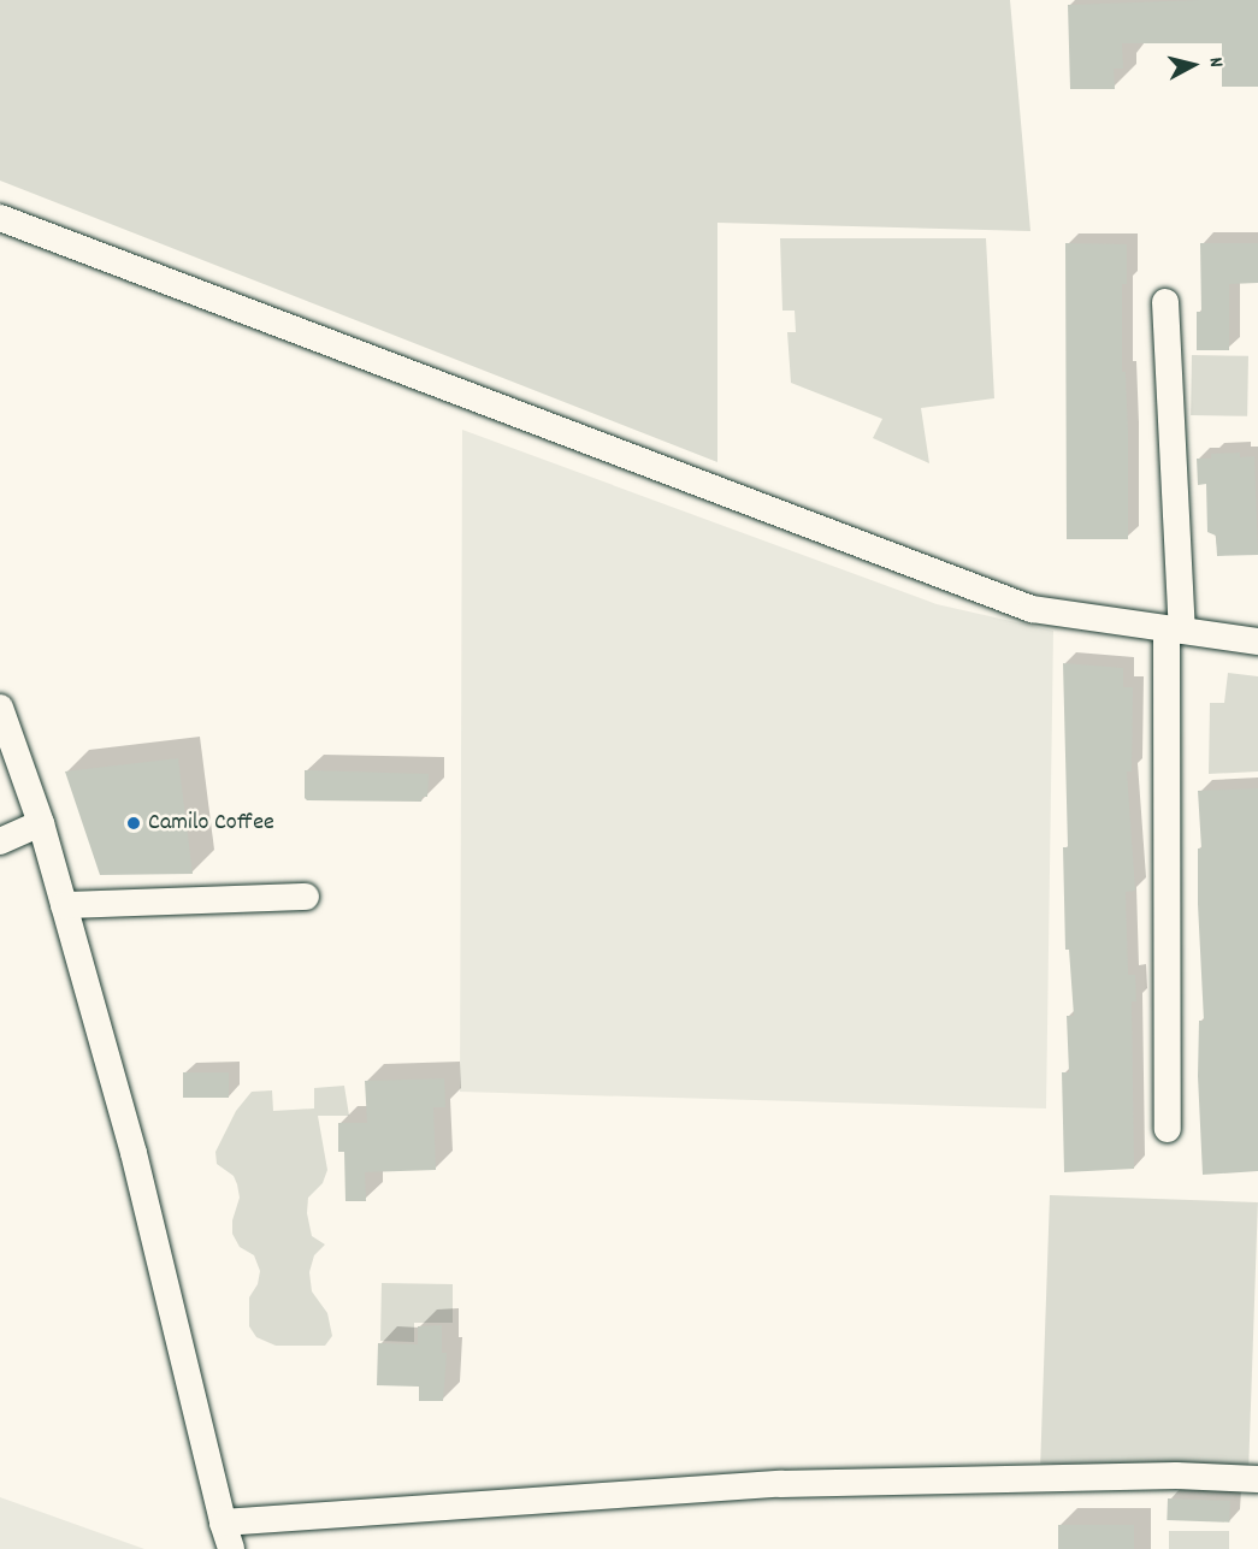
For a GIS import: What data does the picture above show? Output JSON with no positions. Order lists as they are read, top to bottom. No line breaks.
{"places":["Camilo Coffee"],"north":"right"}
